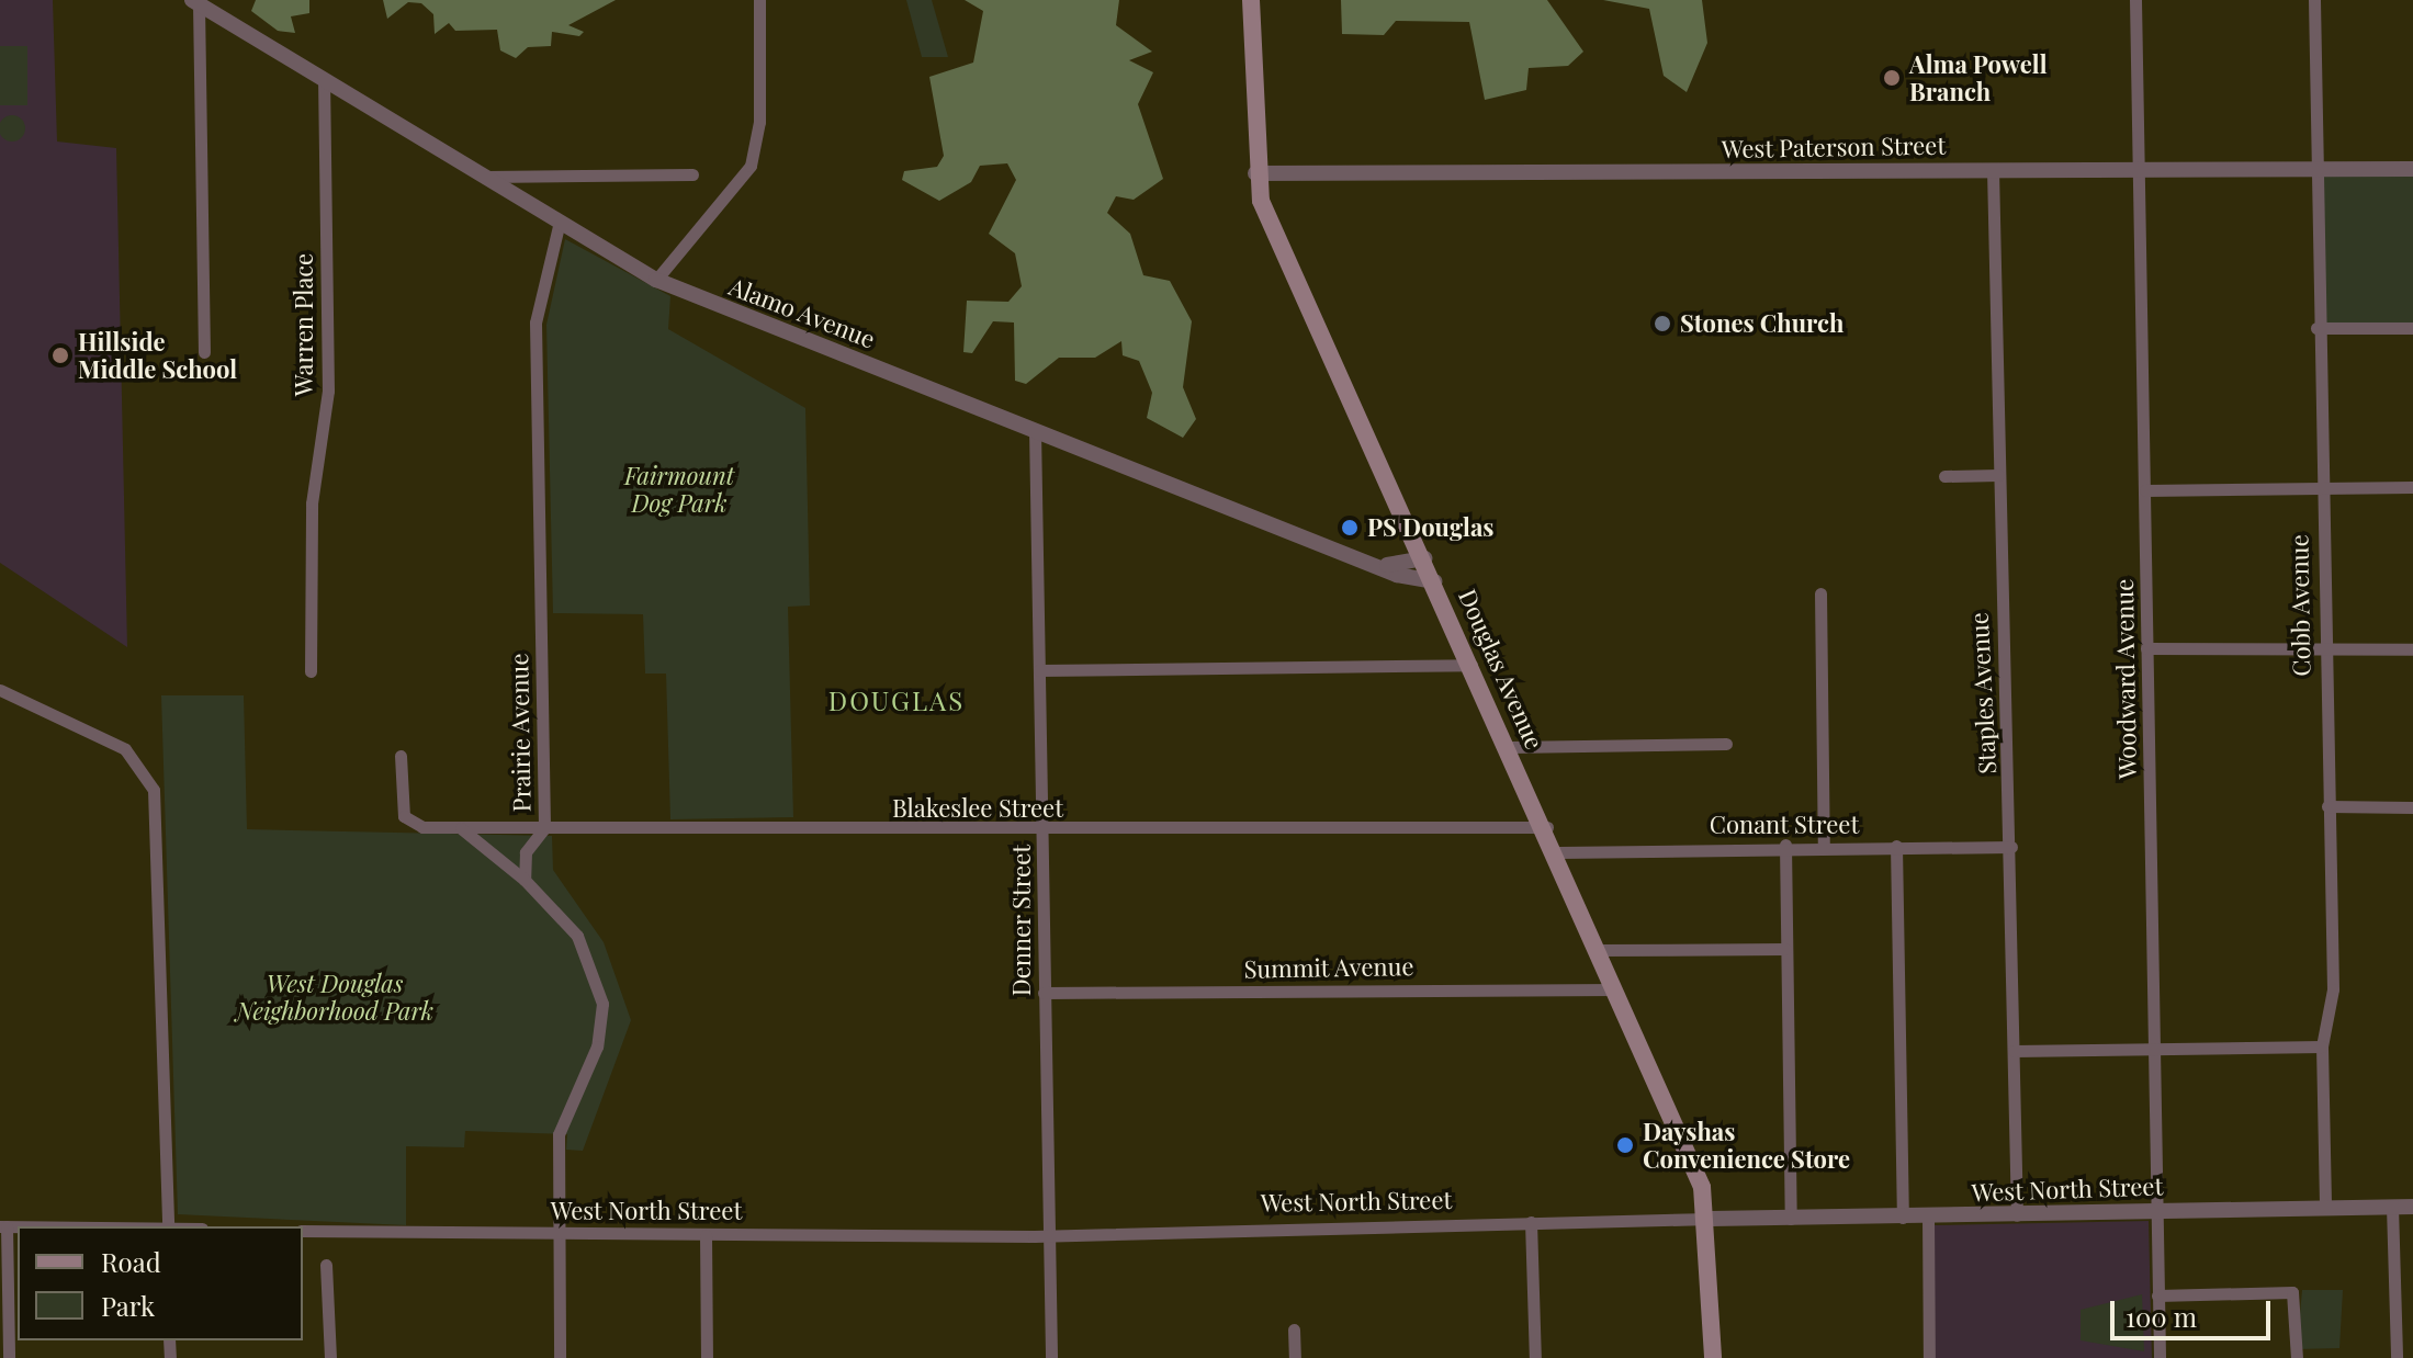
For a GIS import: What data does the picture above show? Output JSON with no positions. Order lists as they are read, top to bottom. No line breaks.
{"streets":{"main road":["Douglas Avenue"],"street":["West Paterson Street","Alamo Avenue","Warren Place","Cobb Avenue","Woodward Avenue","Staples Avenue","Prairie Avenue","Blakeslee Street","Conant Street","Denner Street","Summit Avenue","West North Street"]},"crossings":[["West Paterson Street","Cobb Avenue"],["West Paterson Street","Douglas Avenue"],["West Paterson Street","Woodward Avenue"],["West Paterson Street","Staples Avenue"],["Alamo Avenue","Warren Place"],["Alamo Avenue","Douglas Avenue"],["Alamo Avenue","Prairie Avenue"],["Alamo Avenue","Denner Street"],["Cobb Avenue","West North Street"],["Douglas Avenue","Blakeslee Street"],["Douglas Avenue","Conant Street"],["Douglas Avenue","Summit Avenue"],["Douglas Avenue","West North Street"],["Woodward Avenue","West North Street"],["Staples Avenue","Conant Street"],["Staples Avenue","West North Street"],["Prairie Avenue","Blakeslee Street"],["Blakeslee Street","Denner Street"],["Denner Street","Summit Avenue"],["Denner Street","West North Street"]],"districts":["DOUGLAS"],"parks":["Fairmount Dog Park","West Douglas Neighborhood Park"],"places":["Alma Powell Branch","Stones Church","Hillside Middle School","PS Douglas","Dayshas Convenience Store"],"legend":["Road","Park"],"scale_bar":"100 m"}
